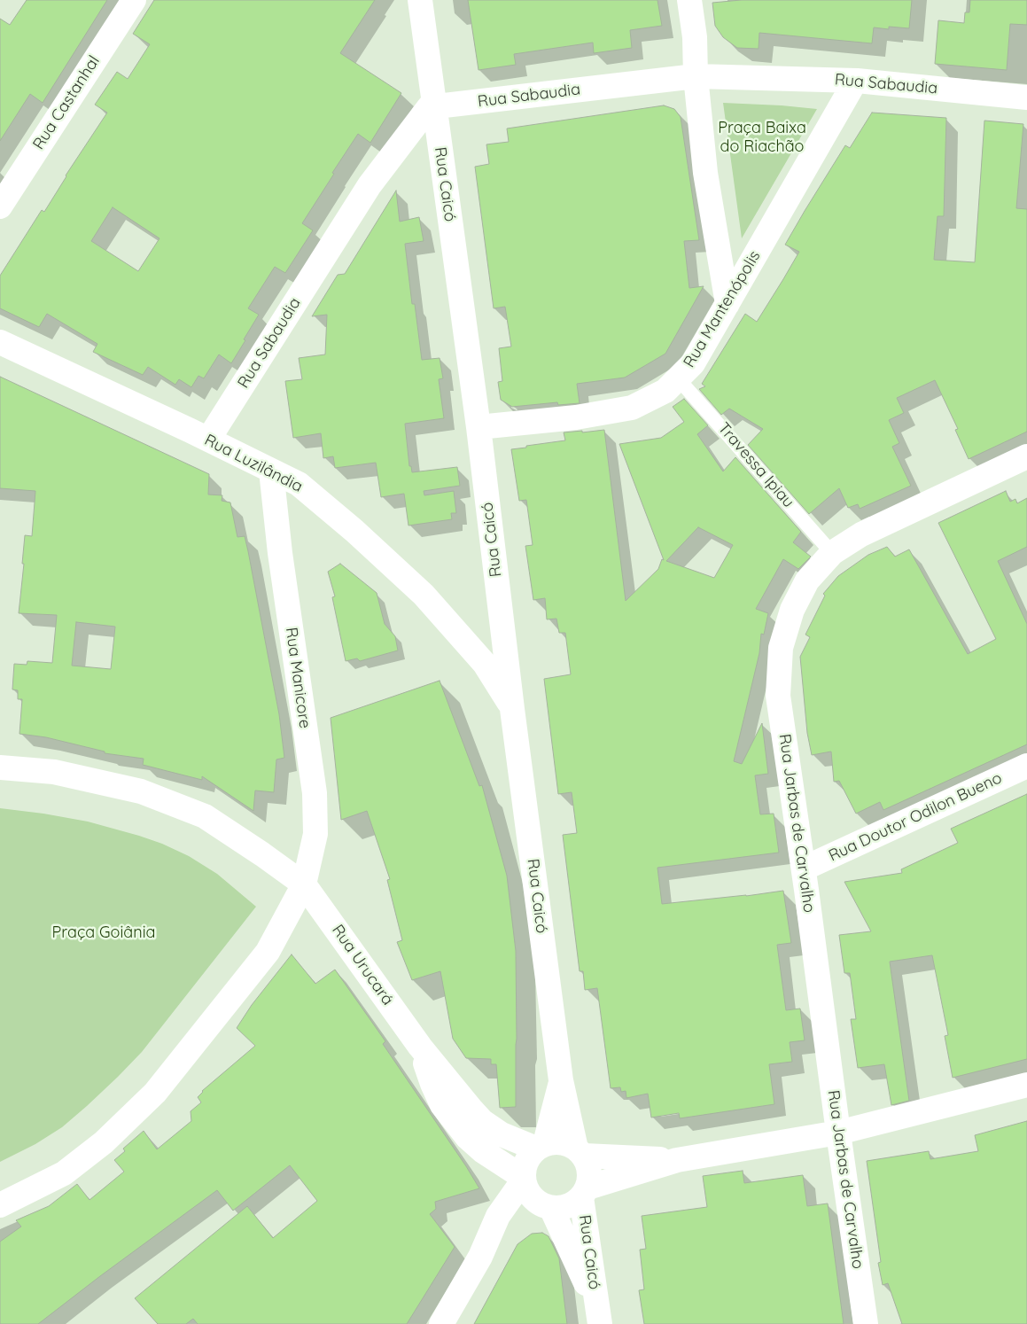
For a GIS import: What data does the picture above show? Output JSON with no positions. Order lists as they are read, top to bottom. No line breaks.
{"streets":{"street":["Rua Sabaudia","Rua Castanhal","Rua Caicó","Rua Mantenópolis","Rua Luzilândia","Rua Manicore","Rua Doutor Odilon Bueno","Rua Jarbas de Carvalho","Rua Urucará"],"lane":["Travessa Ipiau"]},"crossings":[["Rua Sabaudia","Rua Caicó"],["Rua Sabaudia","Rua Mantenópolis"],["Rua Sabaudia","Rua Luzilândia"],["Rua Caicó","Rua Mantenópolis"],["Rua Caicó","Rua Luzilândia"],["Rua Caicó","Rua Urucará"],["Rua Mantenópolis","Travessa Ipiau"],["Rua Luzilândia","Rua Manicore"],["Travessa Ipiau","Rua Jarbas de Carvalho"],["Rua Manicore","Rua Urucará"],["Rua Doutor Odilon Bueno","Rua Jarbas de Carvalho"]],"parks":["Praça Baixa do Riachão","Praça Goiânia"]}
